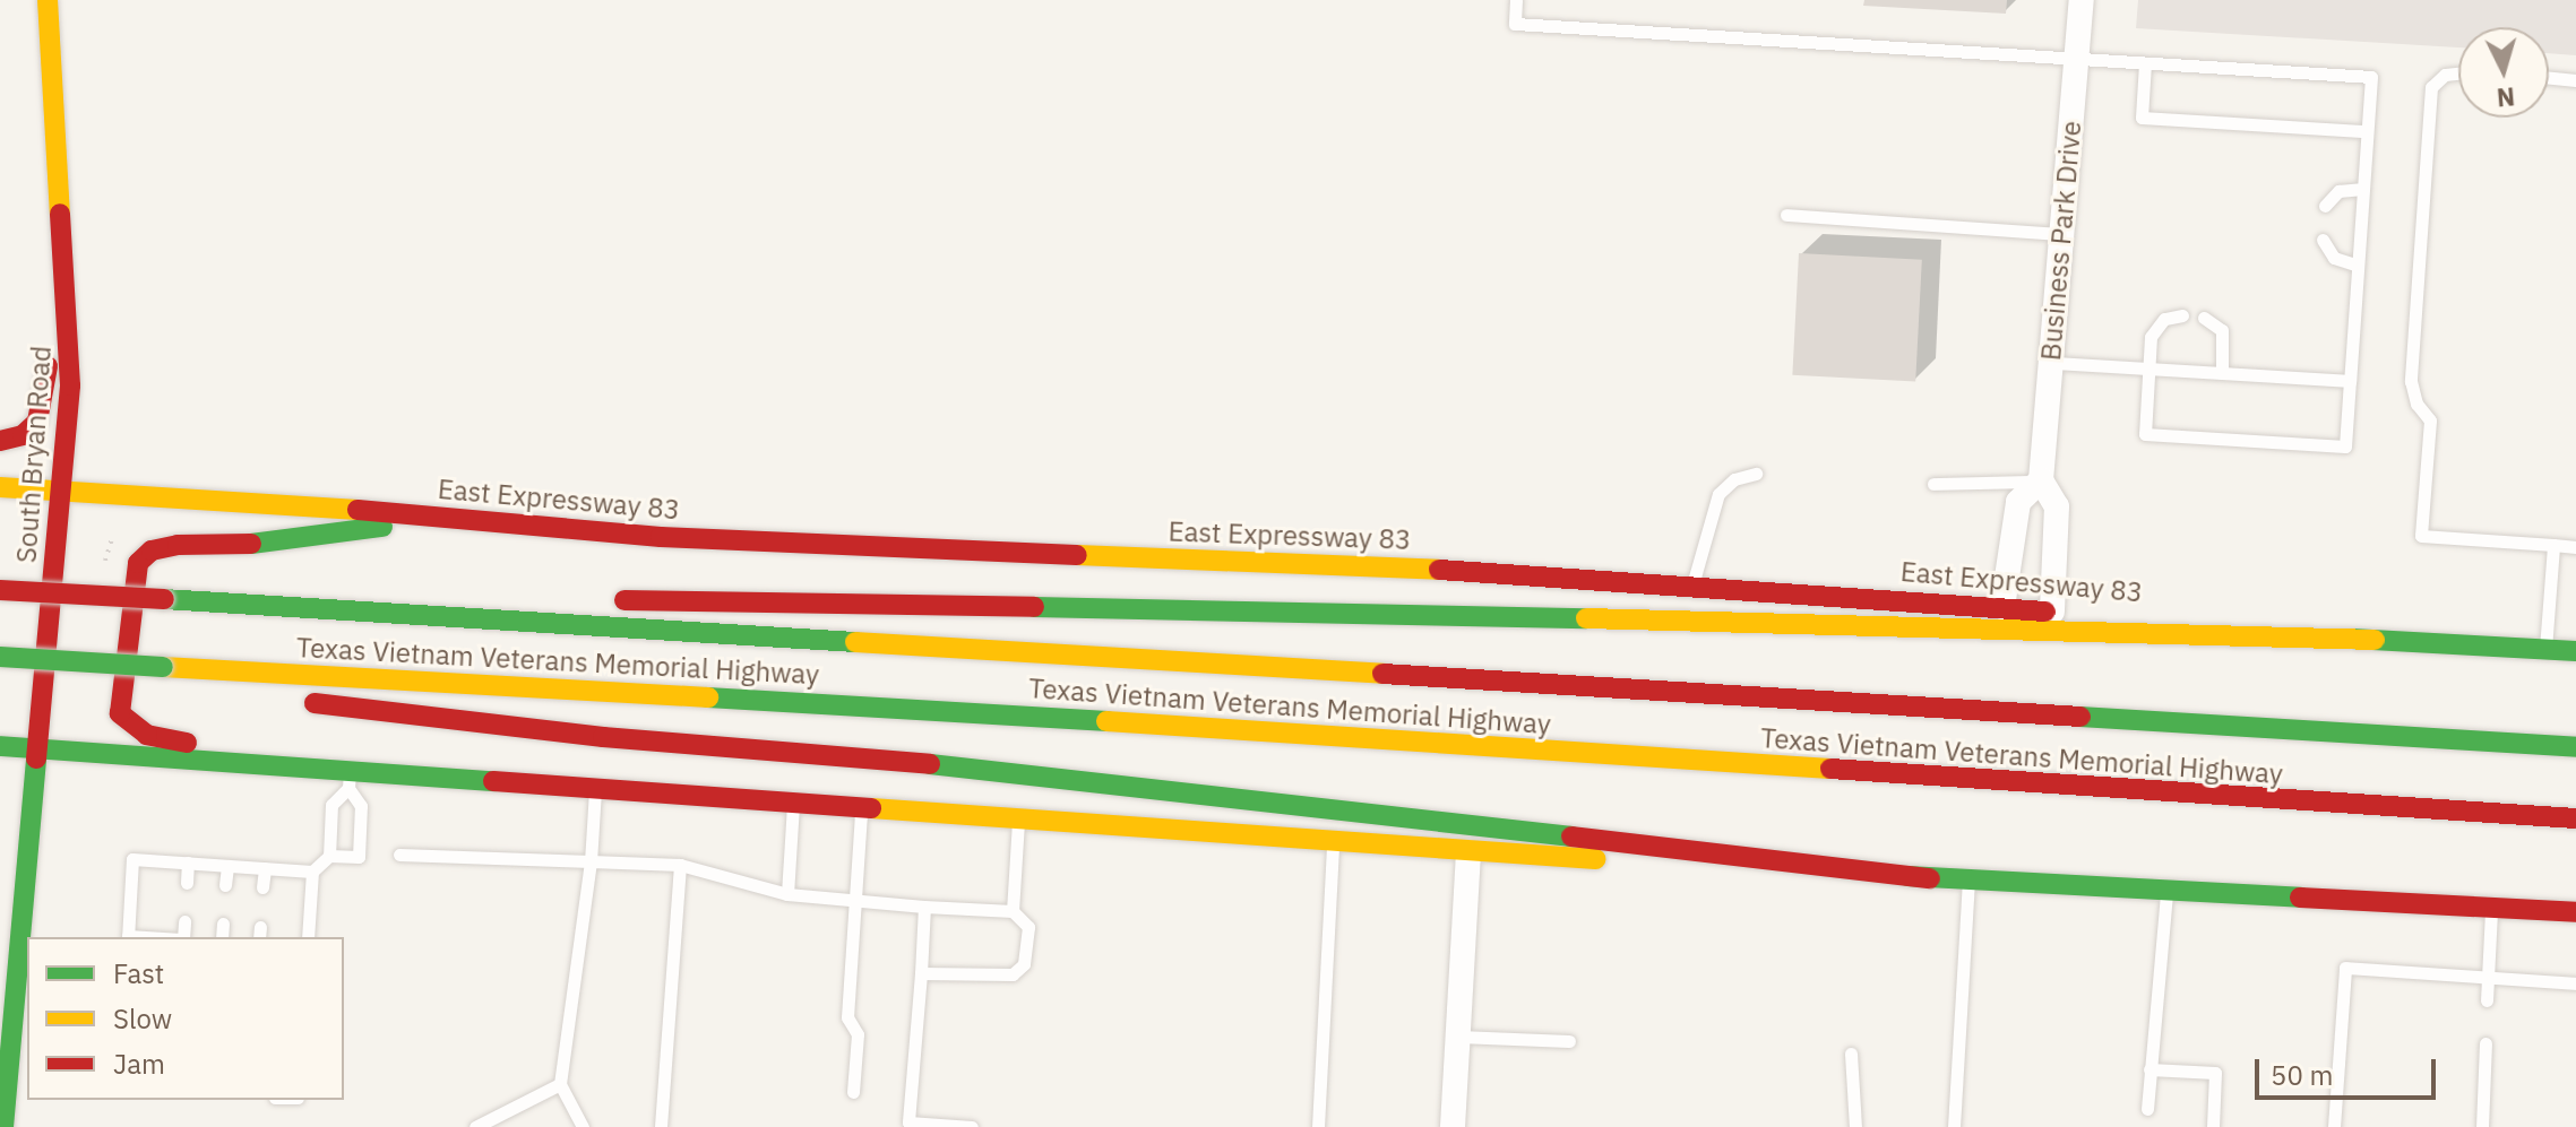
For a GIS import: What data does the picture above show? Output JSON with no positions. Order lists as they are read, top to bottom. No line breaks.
{"streets":{"main road":["South Bryan Road","East Expressway 83","Texas Vietnam Veterans Memorial Highway"],"street":["Business Park Drive"]},"crossings":[["Business Park Drive","East Expressway 83"],["South Bryan Road","East Expressway 83"]],"legend":["Fast","Slow","Jam"],"scale_bar":"50 m","north":"bottom"}
